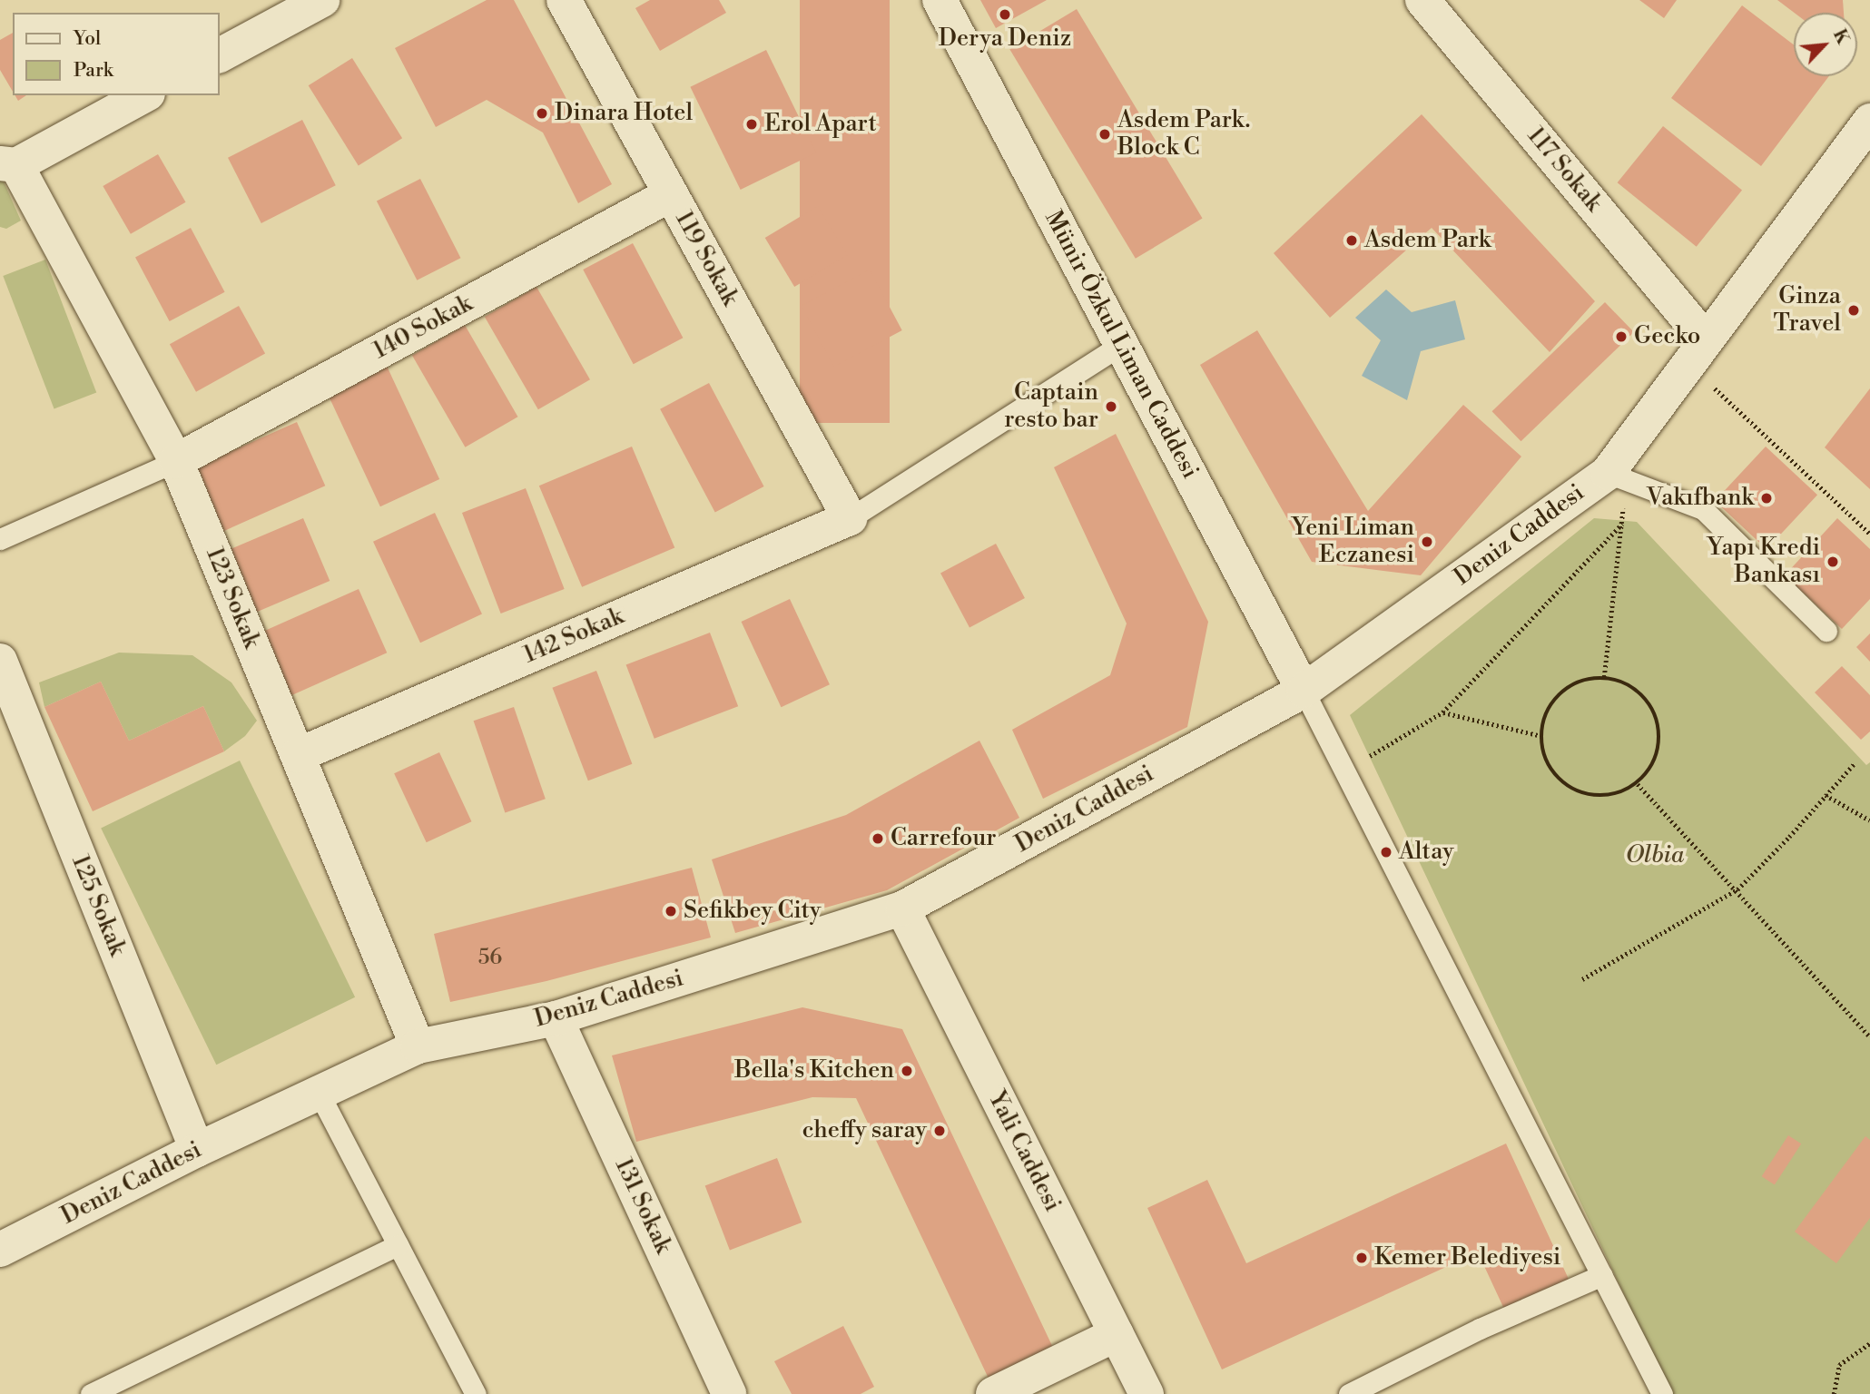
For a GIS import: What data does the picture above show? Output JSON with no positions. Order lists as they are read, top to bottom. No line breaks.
{"streets":{"street":["117 Sokak","119 Sokak","140 Sokak","Münir Özkul Liman Caddesi","Deniz Caddesi","123 Sokak","142 Sokak","125 Sokak","Yali Caddesi","131 Sokak"]},"crossings":[["117 Sokak","Deniz Caddesi"],["119 Sokak","140 Sokak"],["119 Sokak","142 Sokak"],["140 Sokak","123 Sokak"],["Münir Özkul Liman Caddesi","Deniz Caddesi"],["Deniz Caddesi","123 Sokak"],["Deniz Caddesi","125 Sokak"],["Deniz Caddesi","Yali Caddesi"],["Deniz Caddesi","131 Sokak"],["123 Sokak","142 Sokak"]],"parks":["Olbia"],"places":["Derya Deniz","Dinara Hotel","Erol Apart","Asdem Park. Block C","Asdem Park","Ginza Travel","Gecko","Captain resto bar","Vakıfbank","Yeni Liman Eczanesi","Yapı Kredi Bankası","Carrefour","Altay","Sefikbey City","Bella's Kitchen","cheffy saray","Kemer Belediyesi"],"house_numbers":["56"],"legend":["Yol","Park"],"north":"top right"}
